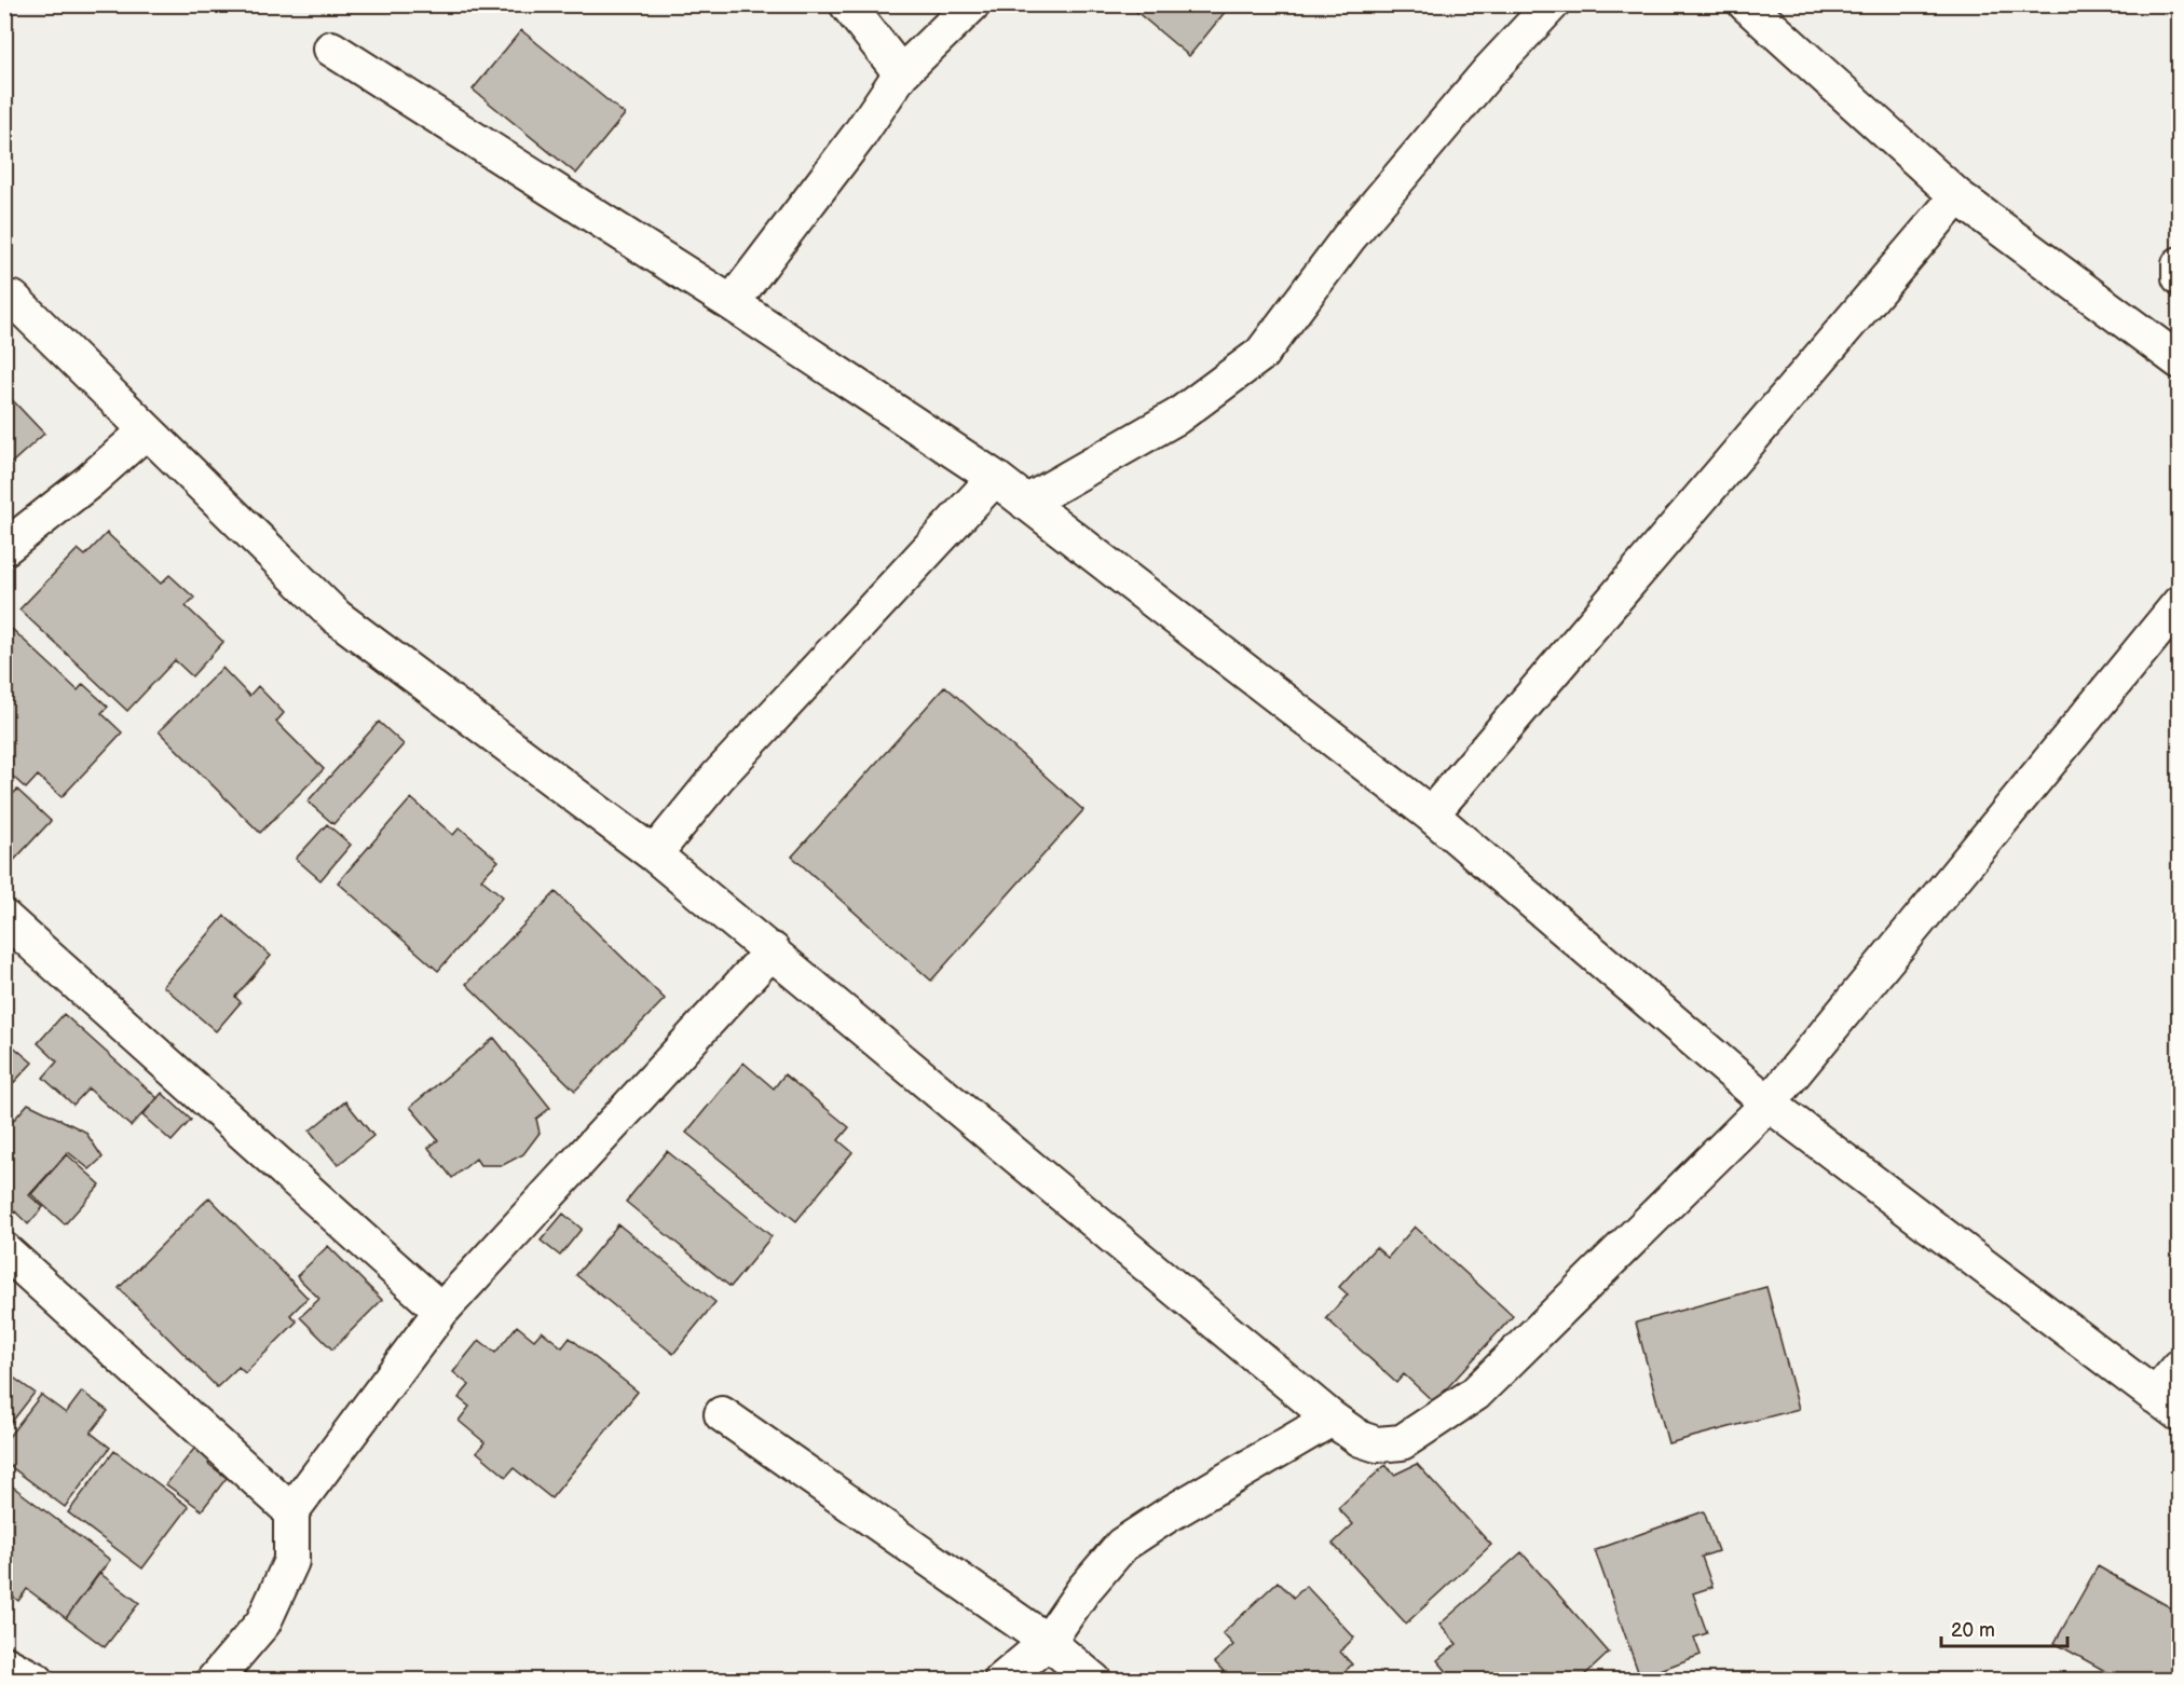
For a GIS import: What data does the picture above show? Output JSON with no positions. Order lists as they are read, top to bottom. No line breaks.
{"scale_bar":"20 m"}
